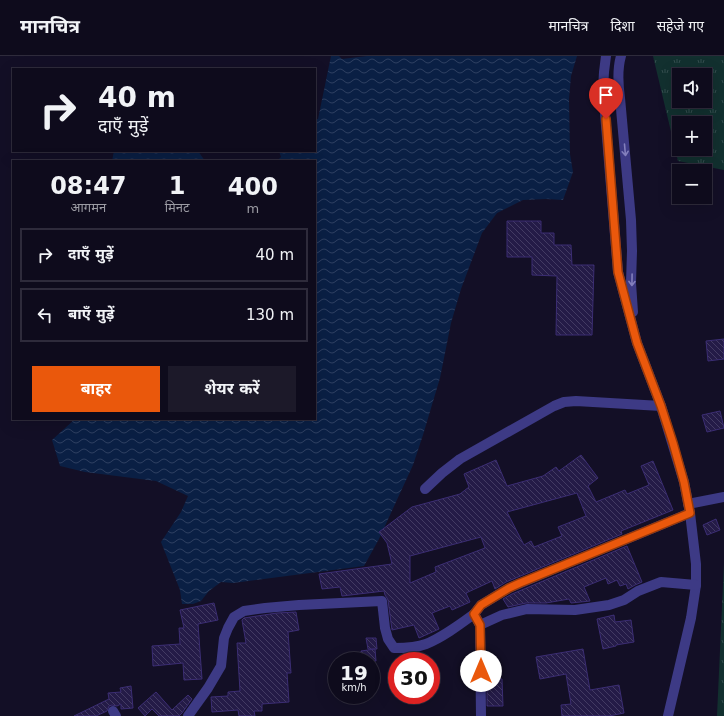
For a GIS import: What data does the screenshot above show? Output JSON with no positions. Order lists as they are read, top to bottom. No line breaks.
{"page":{"header":"मानचित्र","nav":["मानचित्र","दिशा","सहेजे गए"],"map_buttons":["+","−"],"turn":["40 m","दाएँ मुड़ें"],"eta":["08:47","आगमन","1","मिनट","400","m"],"list":[{"name":"दाएँ मुड़ें","value":"40 m"},{"name":"बाएँ मुड़ें","value":"130 m"}],"buttons":["बाहर","शेयर करें"],"speed":"19 km/h","limit":"30"}}
